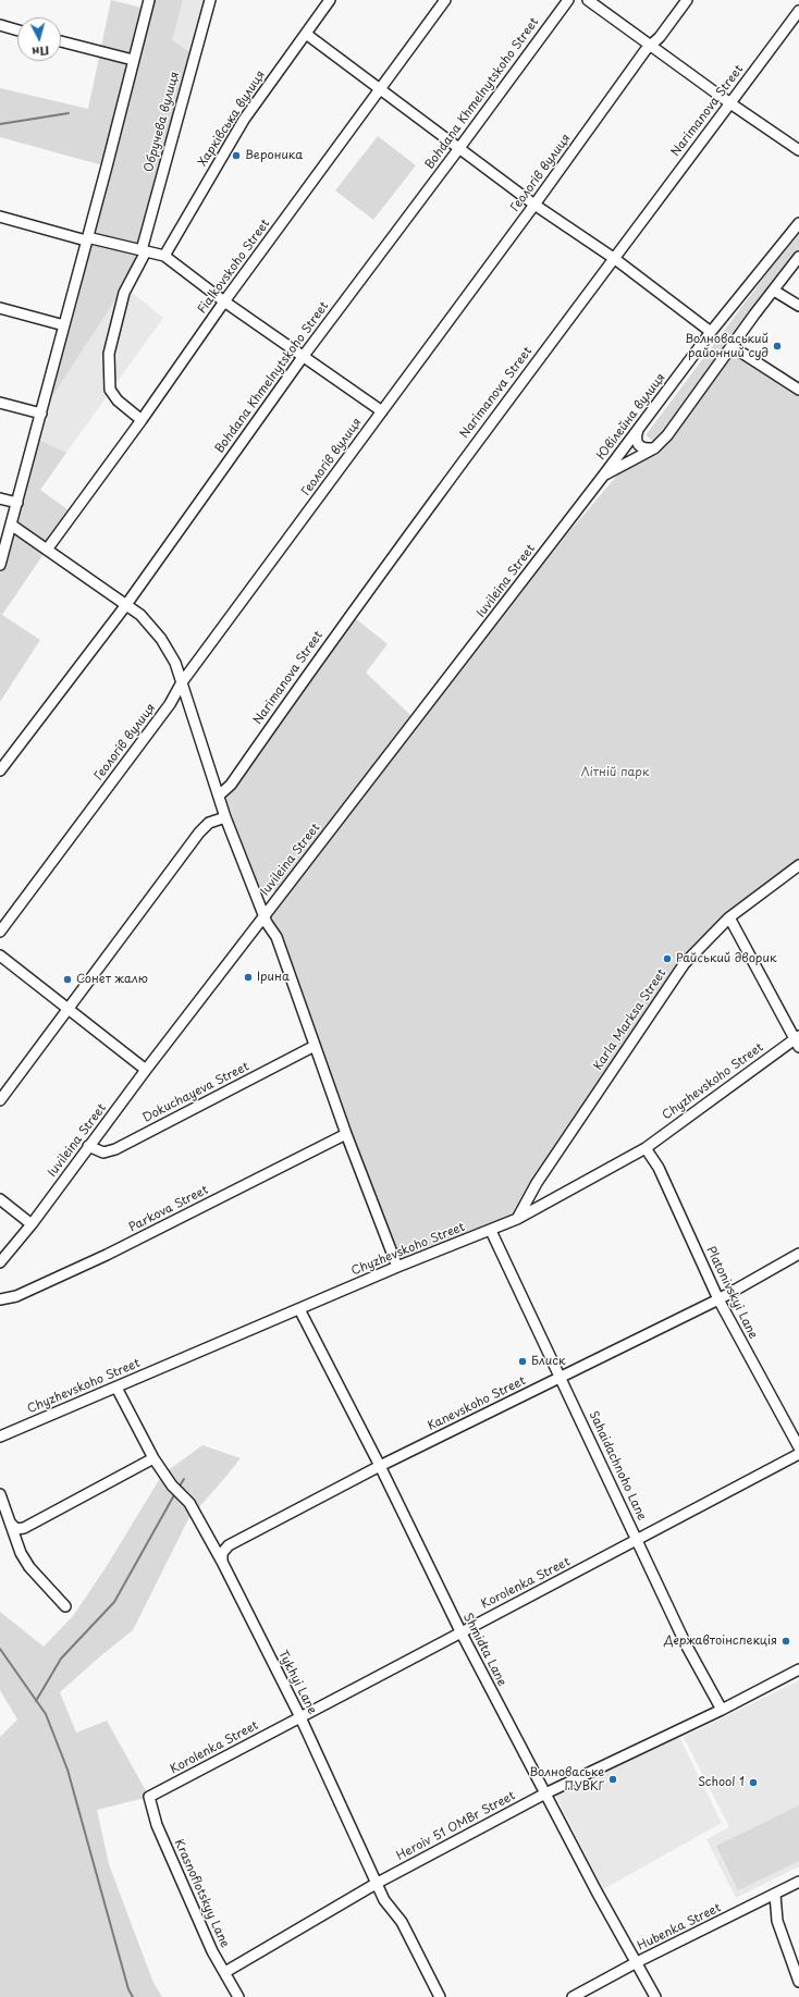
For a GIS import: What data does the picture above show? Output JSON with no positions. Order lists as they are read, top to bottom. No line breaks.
{"streets":{"street":["Bohdana Khmelnytskoho Street","Narimanova Street","Харківська вулиця","Обручева вулиця","Геологів вулиця","Fialkovskoho Street","Ювілейна вулиця","Iuvileina Street","Karla Marksa Street","Chyzhevskoho Street","Dokuchayeva Street","Parkova Street","Platonivskyi Lane","Kanevskoho Street","Sahaidachnoho Lane","Korolenka Street","Shmidta Lane","Tykhyi Lane","Heroiv 51 OMBr Street","Krasnoflotskyy Lane","Hubenka Street"]},"crossings":[["Ювілейна вулиця","Iuvileina Street"],["Iuvileina Street","Dokuchayeva Street"],["Karla Marksa Street","Chyzhevskoho Street"],["Chyzhevskoho Street","Platonivskyi Lane"],["Chyzhevskoho Street","Sahaidachnoho Lane"],["Chyzhevskoho Street","Shmidta Lane"],["Chyzhevskoho Street","Tykhyi Lane"],["Platonivskyi Lane","Kanevskoho Street"],["Kanevskoho Street","Sahaidachnoho Lane"],["Kanevskoho Street","Shmidta Lane"],["Kanevskoho Street","Tykhyi Lane"],["Sahaidachnoho Lane","Korolenka Street"],["Sahaidachnoho Lane","Heroiv 51 OMBr Street"],["Korolenka Street","Shmidta Lane"],["Korolenka Street","Tykhyi Lane"],["Korolenka Street","Krasnoflotskyy Lane"],["Shmidta Lane","Heroiv 51 OMBr Street"],["Shmidta Lane","Hubenka Street"],["Tykhyi Lane","Heroiv 51 OMBr Street"],["Heroiv 51 OMBr Street","Krasnoflotskyy Lane"]],"parks":["Літній парк"],"places":["Вероника","Волноваський районний суд","Райський дворик","Ірина","Сонет жалю","Блиск","Державтоінспекція","Волноваське ПУВКГ","School 1"],"north":"bottom"}
